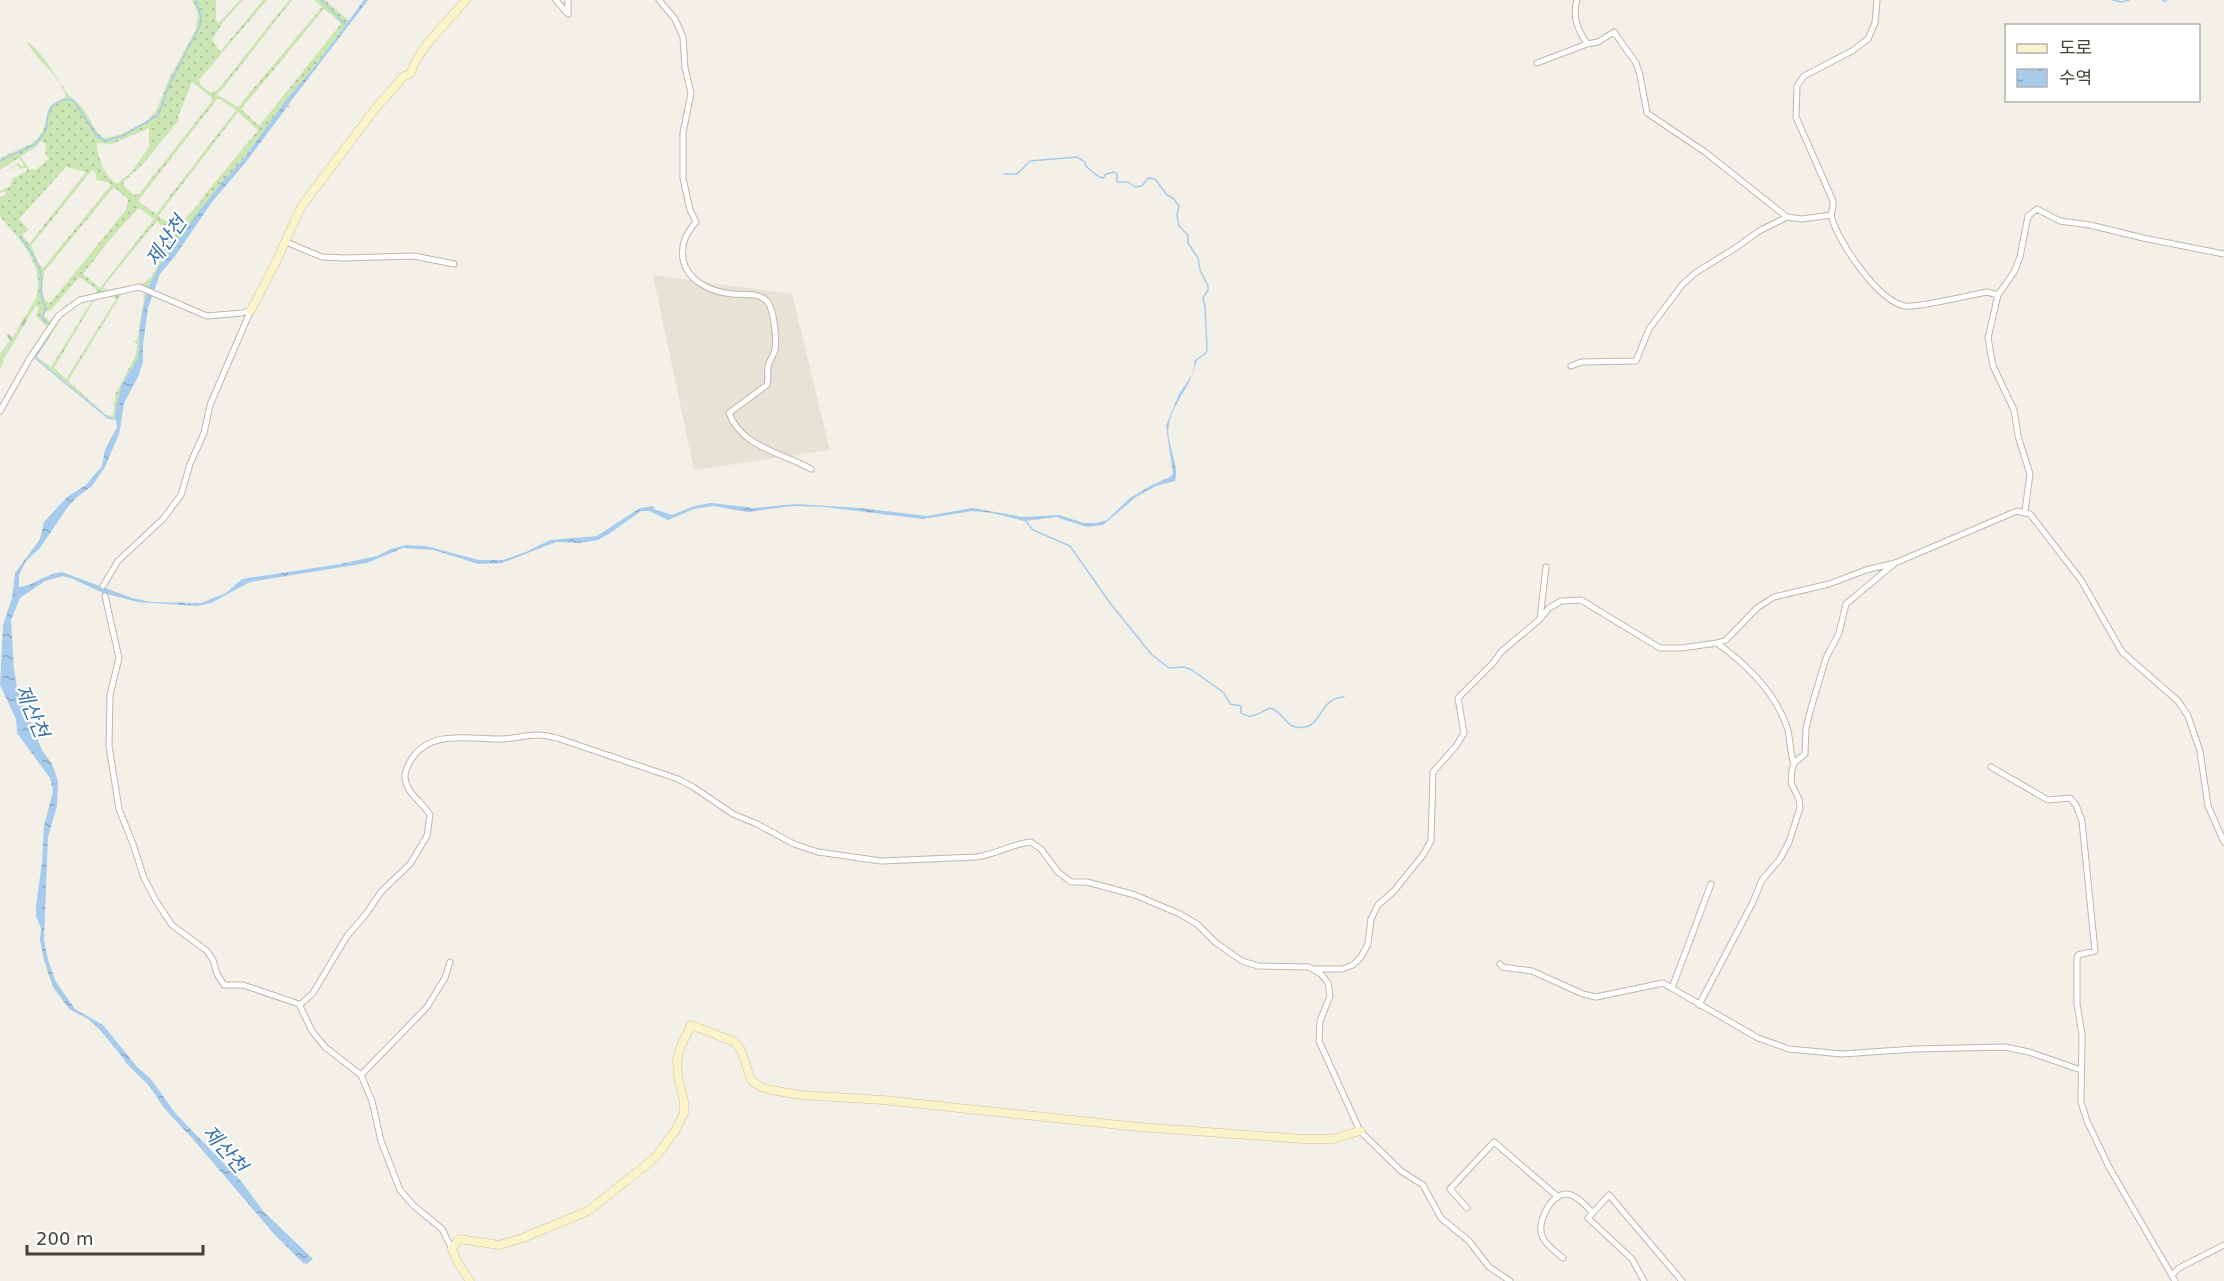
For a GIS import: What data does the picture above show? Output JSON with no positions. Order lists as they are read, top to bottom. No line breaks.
{"water":["제산천"],"legend":["도로","수역"],"scale_bar":"200 m"}
